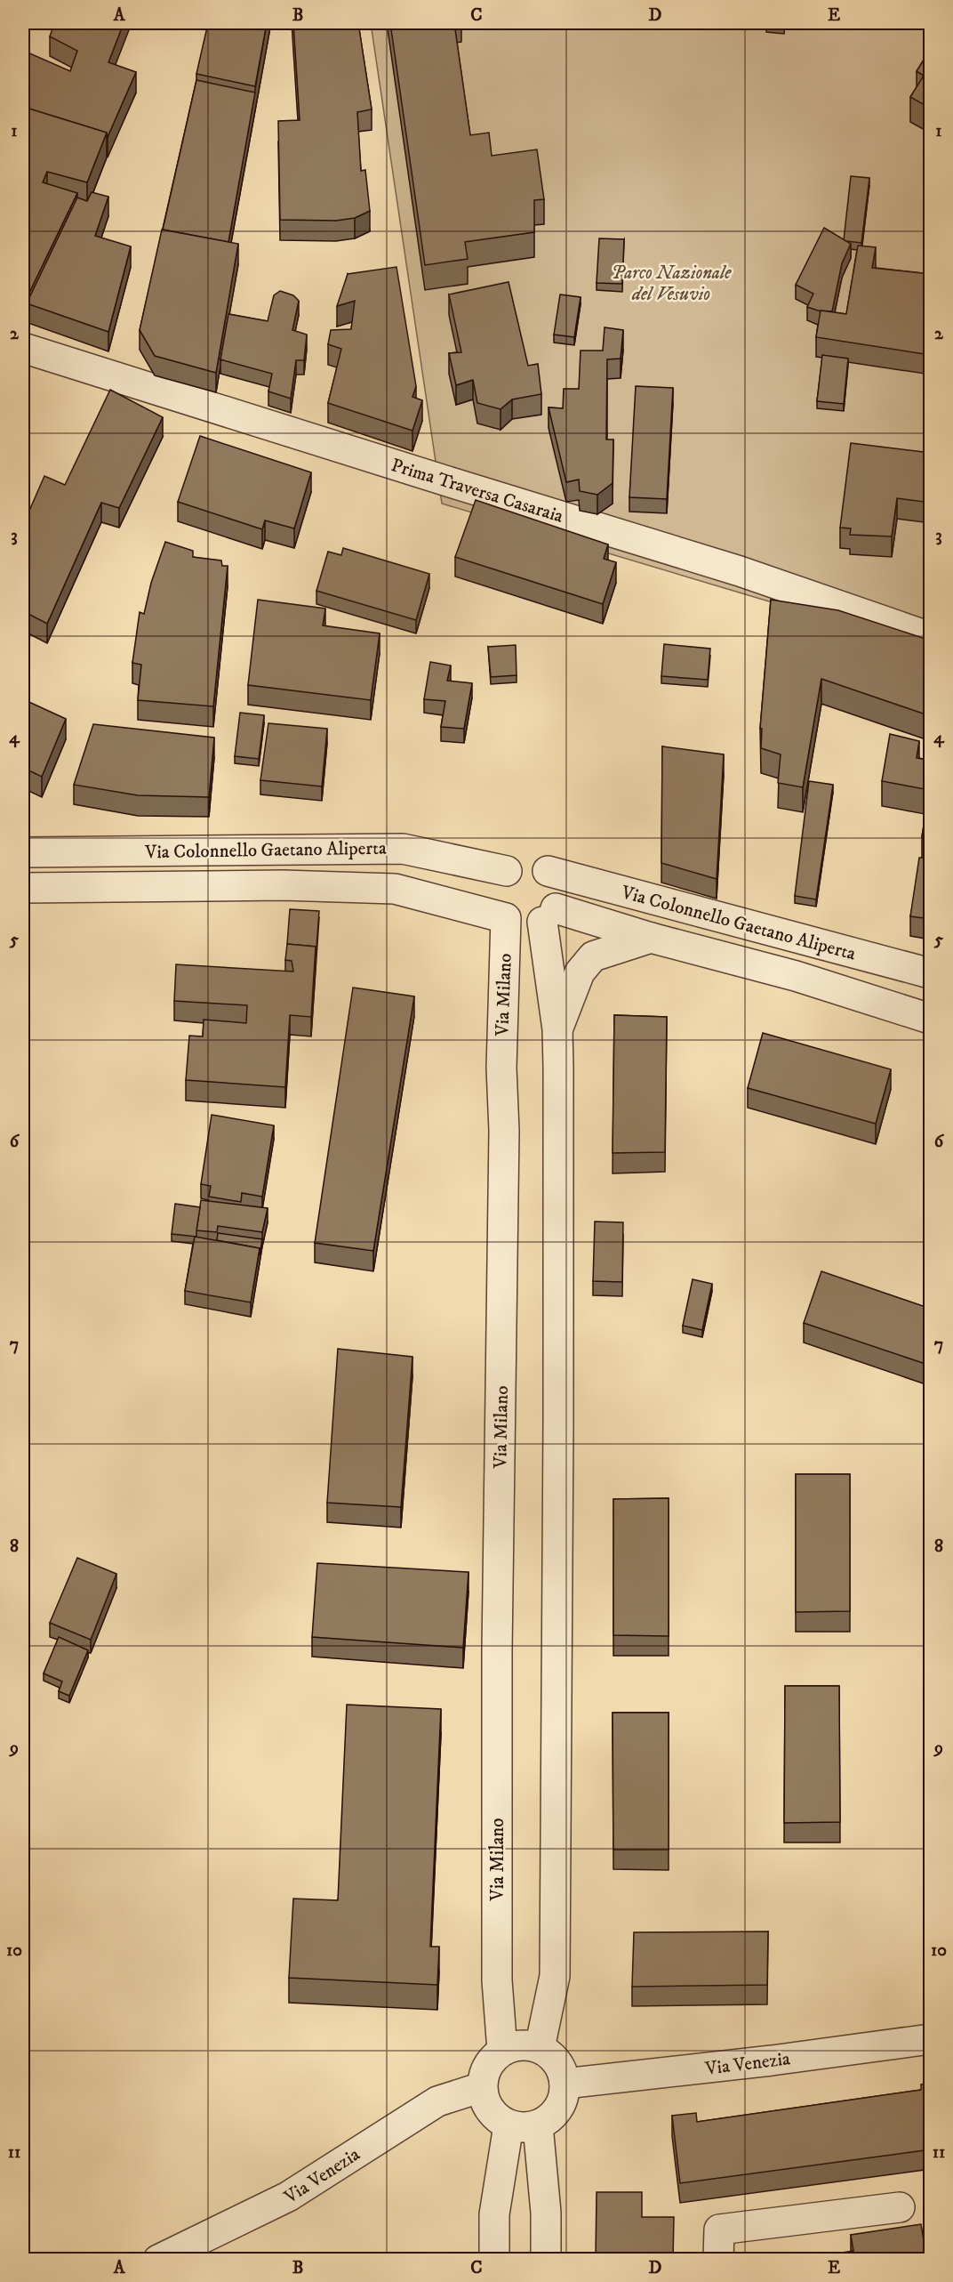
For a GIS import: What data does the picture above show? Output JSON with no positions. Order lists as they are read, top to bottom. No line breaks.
{"streets":{"street":["Prima Traversa Casaraia","Via Colonnello Gaetano Aliperta","Via Milano","Via Venezia"]},"crossings":[["Via Colonnello Gaetano Aliperta","Via Milano"],["Via Milano","Via Venezia"]],"parks":["Parco Nazionale del Vesuvio"],"grid":{"columns":["A","B","C","D","E"],"rows":["1","2","3","4","5","6","7","8","9","10","11"]}}
